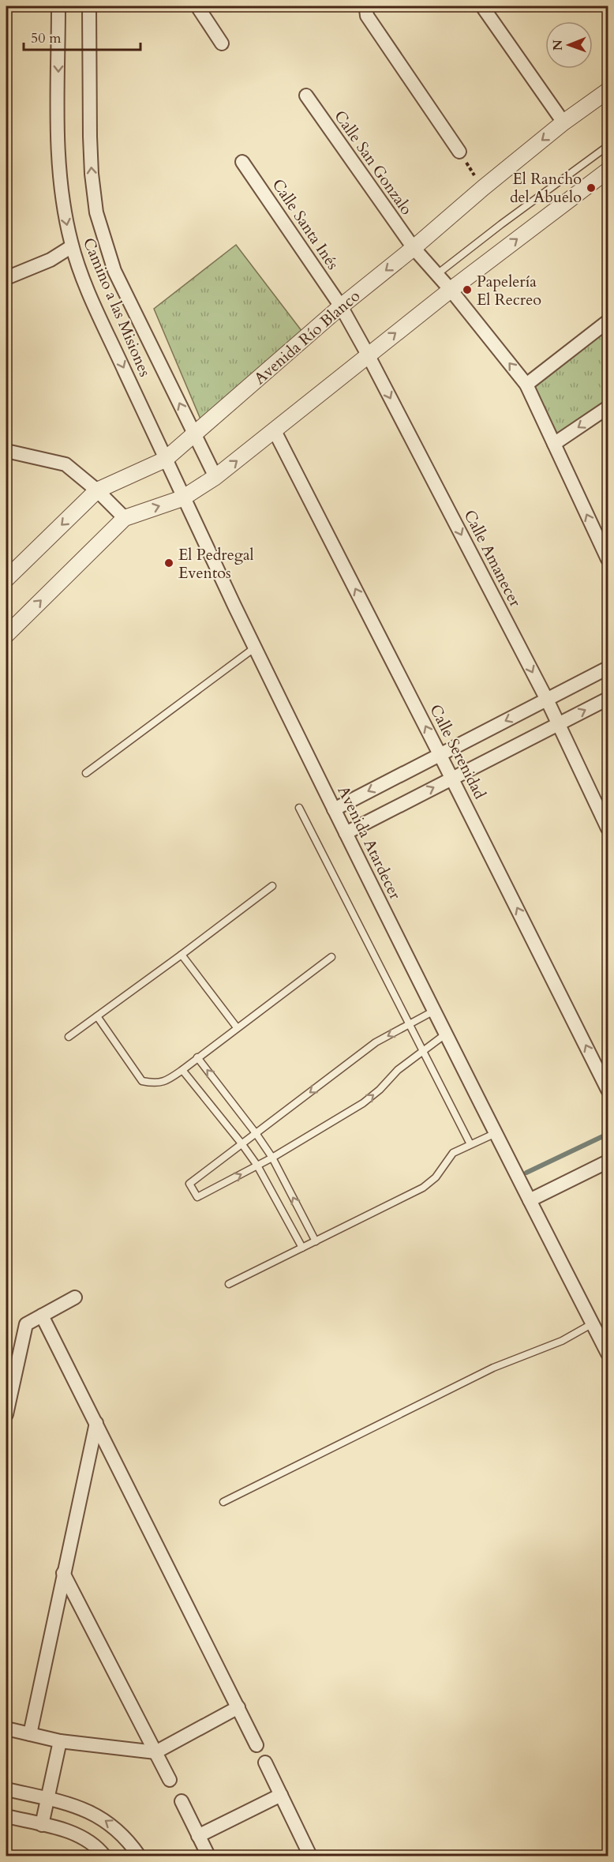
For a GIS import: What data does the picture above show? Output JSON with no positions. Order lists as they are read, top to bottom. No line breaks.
{"streets":{"street":["Calle San Gonzalo","Calle Santa Inés","Camino a las Misiones","Avenida Río Blanco","Calle Amanecer","Calle Serenidad","Avenida Atardecer"]},"crossings":[["Calle San Gonzalo","Avenida Río Blanco"],["Calle Santa Inés","Avenida Río Blanco"],["Calle Santa Inés","Calle Amanecer"],["Camino a las Misiones","Avenida Río Blanco"],["Camino a las Misiones","Avenida Atardecer"],["Avenida Río Blanco","Calle Amanecer"]],"one_way":["Calle San Gonzalo","Calle Amanecer","Calle Serenidad"],"places":["El Rancho del Abuelo","Papelería El Recreo","El Pedregal Eventos"],"scale_bar":"50 m","north":"left"}
